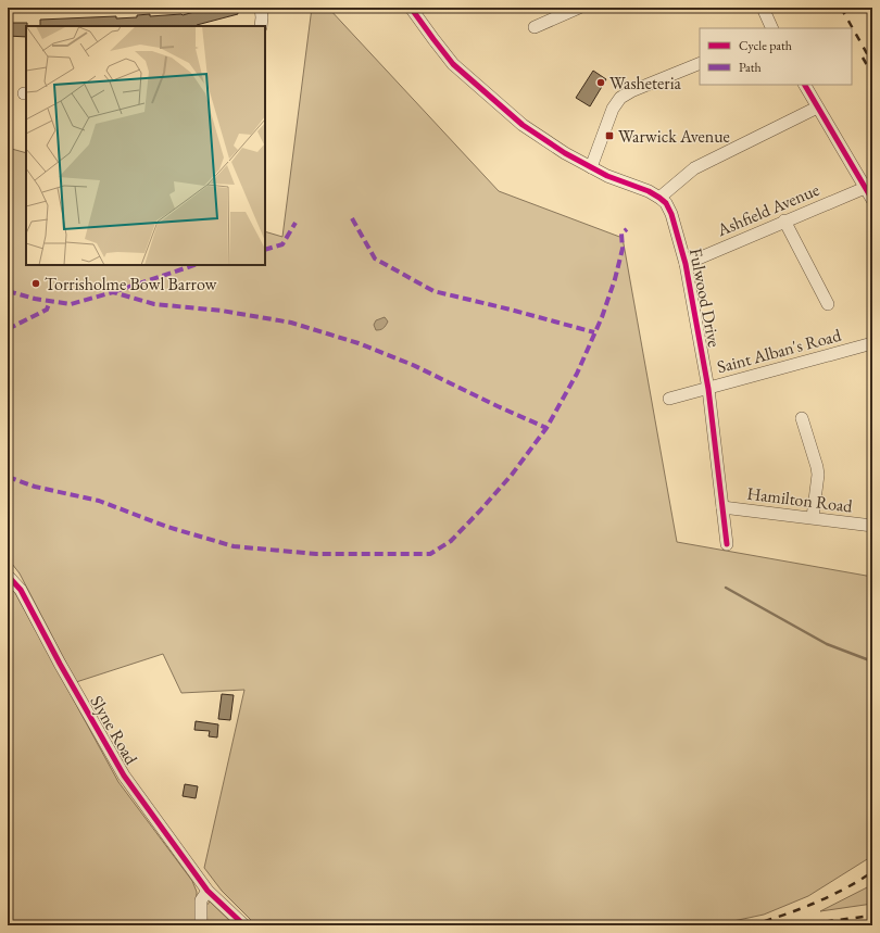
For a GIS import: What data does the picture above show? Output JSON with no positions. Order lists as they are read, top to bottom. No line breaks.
{"streets":{"street":["Ashfield Avenue","Fulwood Drive","Saint Alban's Road","Hamilton Road","Slyne Road"]},"crossings":[["Ashfield Avenue","Fulwood Drive"],["Fulwood Drive","Saint Alban's Road"],["Fulwood Drive","Hamilton Road"]],"places":{"other":["Washeteria","Torrisholme Bowl Barrow"],"transit":["Warwick Avenue"]},"legend":["Cycle path","Path"]}
